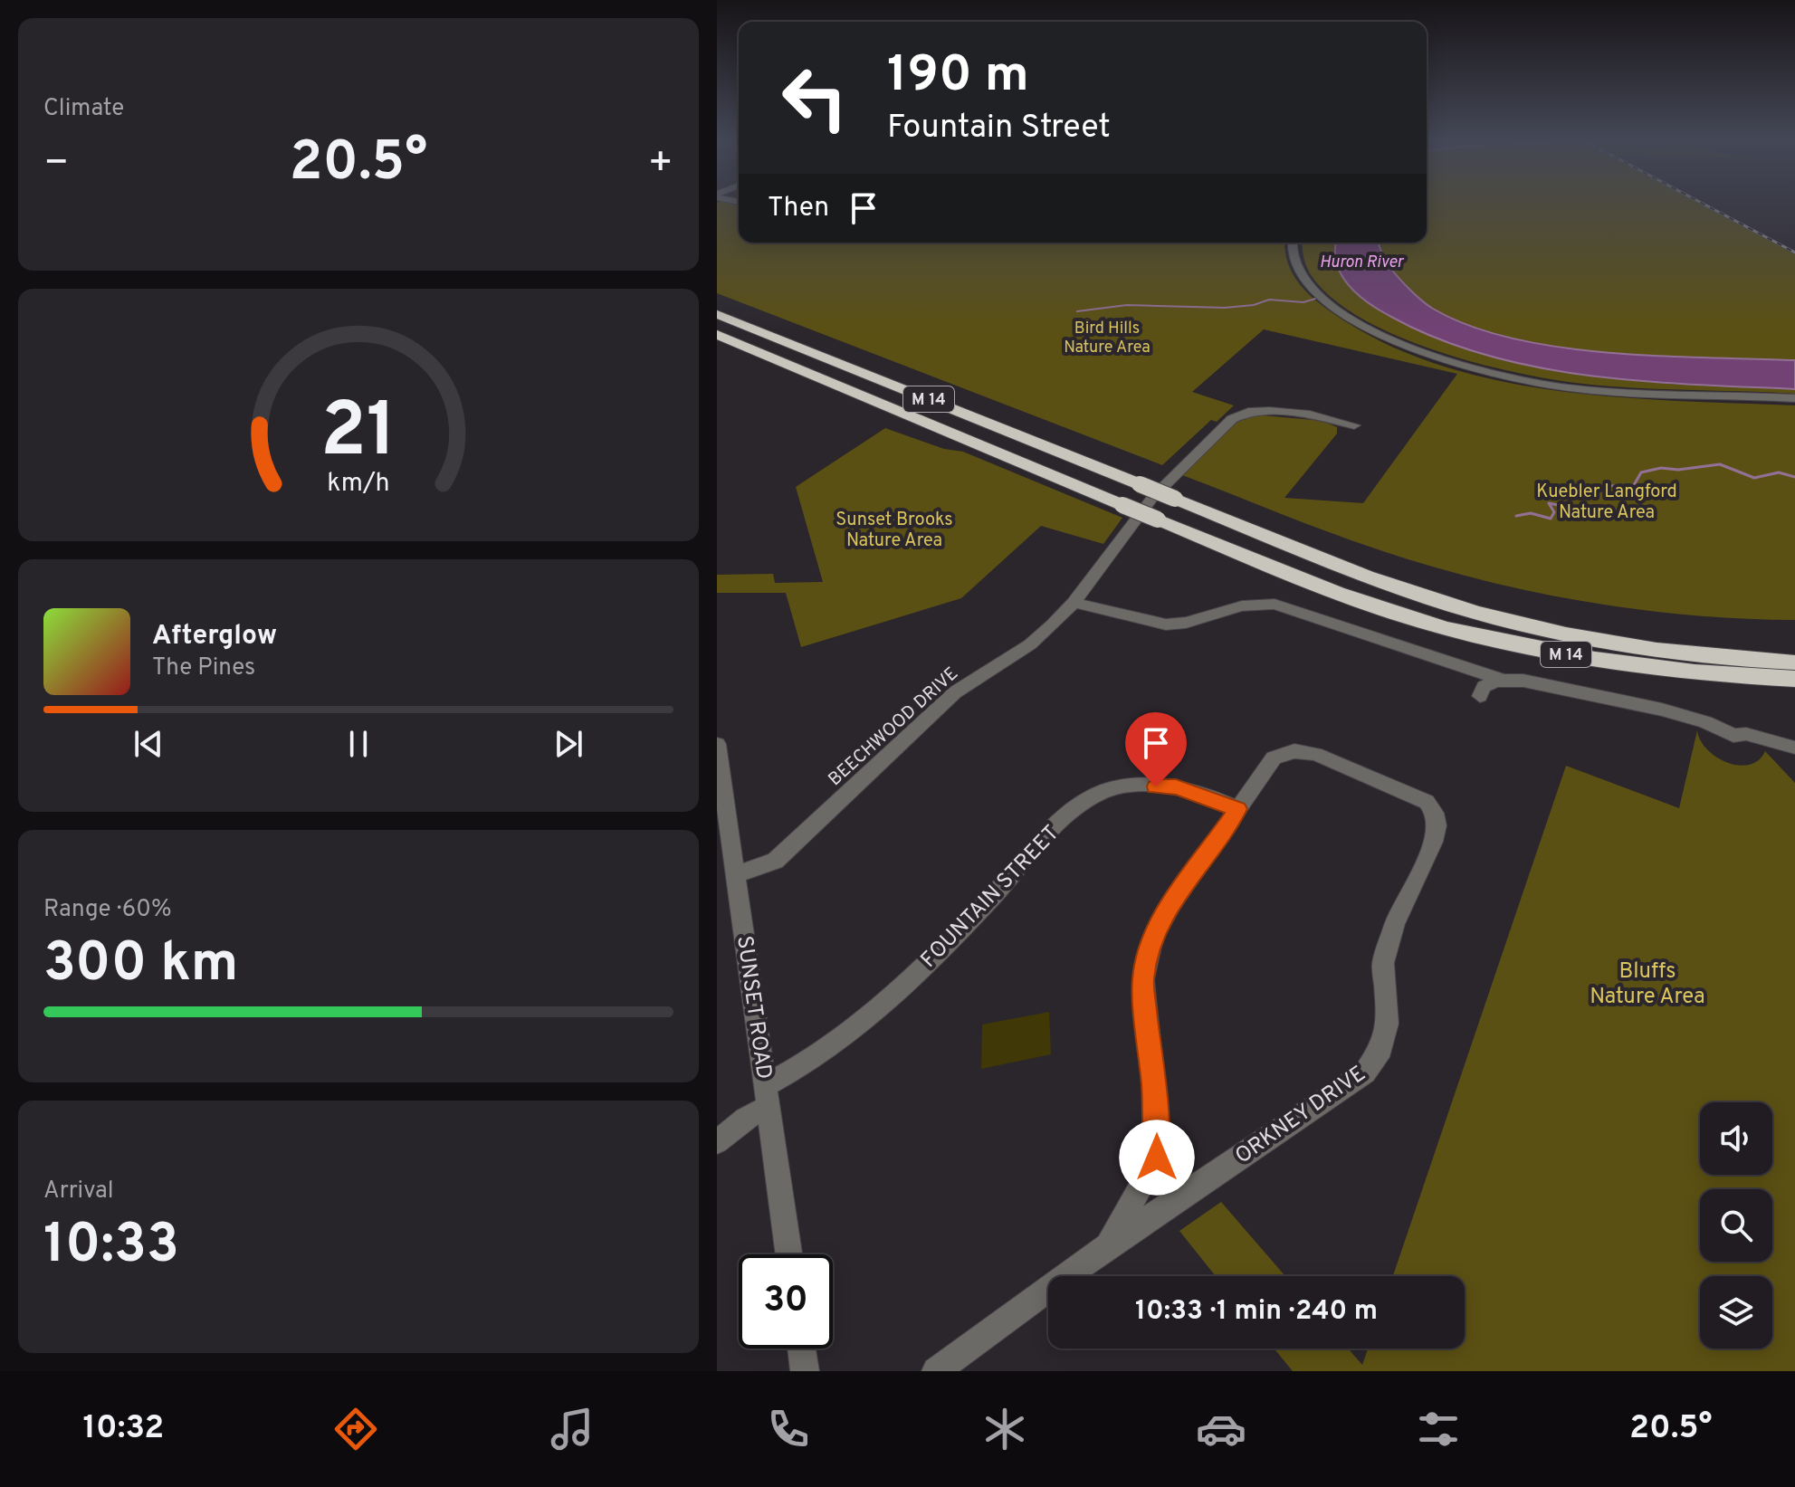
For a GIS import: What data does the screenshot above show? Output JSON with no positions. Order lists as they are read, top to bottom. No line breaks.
{"streets":{"highway":["M 14"],"street":["BEECHWOOD DRIVE","FOUNTAIN STREET","SUNSET ROAD","ORKNEY DRIVE"]},"crossings":[["BEECHWOOD DRIVE","SUNSET ROAD"],["FOUNTAIN STREET","SUNSET ROAD"],["FOUNTAIN STREET","ORKNEY DRIVE"]],"water":["Huron River"],"parks":["Bird Hills Nature Area","Kuebler Langford Nature Area","Sunset Brooks Nature Area","Bluffs Nature Area"],"page":{"tile":["Climate",["Range · 60%","300 km"],["Arrival","10:33"]],"turn":["190 m","Fountain Street"],"heat":["−","20.5°","+"],"then":"Then","song":["Afterglow","The Pines"],"limit":"30","trip":"10:33 · 1 min · 240 m","tabs":["10:32","20.5°"],"gauge":["21","km/h"]}}
